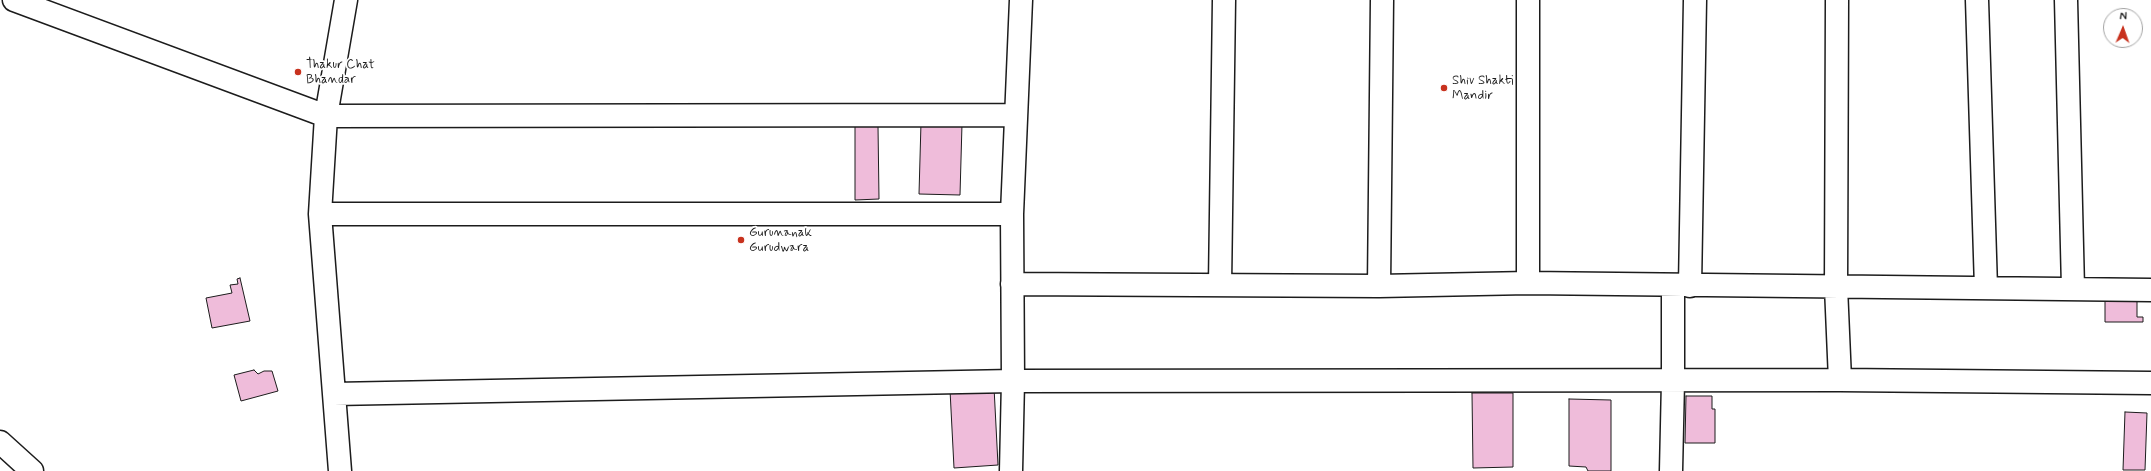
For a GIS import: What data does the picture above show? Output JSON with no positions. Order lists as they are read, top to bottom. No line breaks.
{"places":["Thakur Chat Bhandar","Shiv Shakti Mandir","Gurunanak Gurudwara"],"north":"top"}
